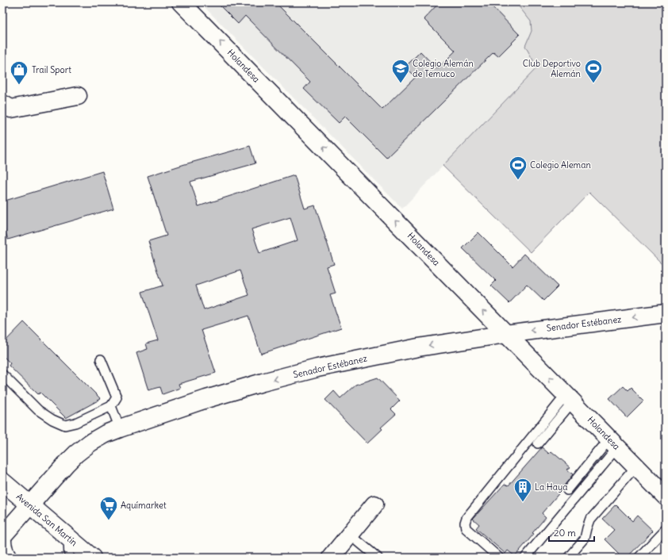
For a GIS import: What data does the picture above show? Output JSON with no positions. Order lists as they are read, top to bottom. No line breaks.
{"streets":{"main road":["Holandesa","Senador Estébanez","Avenida San Martín"]},"crossings":[["Holandesa","Senador Estébanez"],["Senador Estébanez","Avenida San Martín"]],"one_way":["Holandesa","Senador Estébanez"],"places":{"school or university":["Colegio Alemán de Temuco"],"sports":["Club Deportivo Alemán","Colegio Aleman"],"shop":["Trail Sport"],"building":["La Haya"],"supermarket":["Aquímarket"]},"scale_bar":"20 m"}
